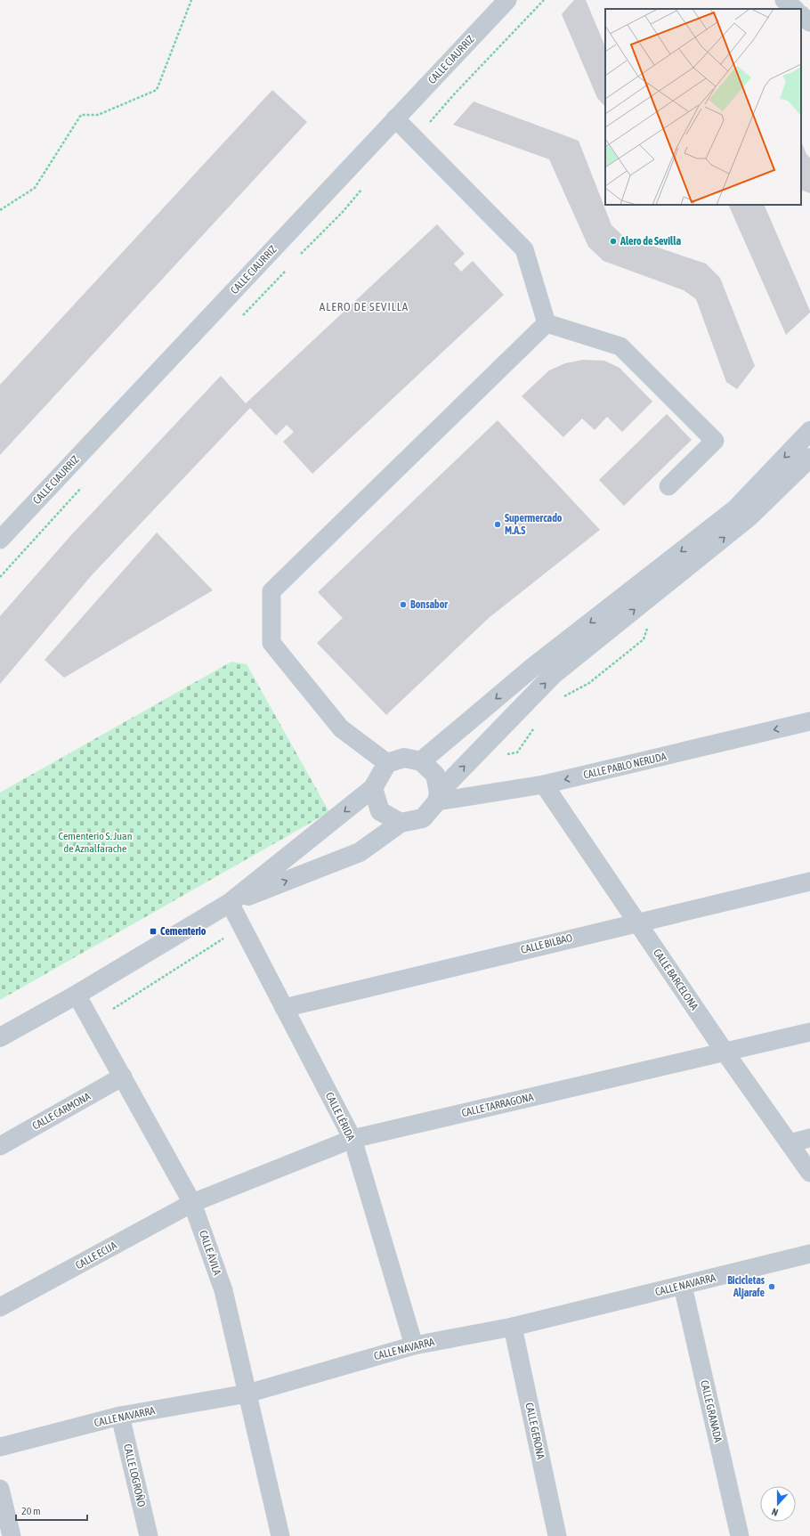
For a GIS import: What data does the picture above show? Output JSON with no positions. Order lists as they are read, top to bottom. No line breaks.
{"streets":{"street":["CALLE CIAURRIZ","CALLE PABLO NERUDA","CALLE BILBAO","CALLE BARCELONA","CALLE TARRAGONA","CALLE CARMONA","CALLE LÉRIDA","CALLE ÁVILA","CALLE ECIJA","CALLE NAVARRA","CALLE GRANADA","CALLE GERONA","CALLE LOGROÑO"]},"crossings":[["CALLE PABLO NERUDA","CALLE BARCELONA"],["CALLE BILBAO","CALLE BARCELONA"],["CALLE BILBAO","CALLE LÉRIDA"],["CALLE BARCELONA","CALLE TARRAGONA"],["CALLE TARRAGONA","CALLE LÉRIDA"],["CALLE TARRAGONA","CALLE ÁVILA"],["CALLE TARRAGONA","CALLE ECIJA"],["CALLE CARMONA","CALLE ÁVILA"],["CALLE LÉRIDA","CALLE NAVARRA"],["CALLE ÁVILA","CALLE ECIJA"],["CALLE ÁVILA","CALLE NAVARRA"],["CALLE NAVARRA","CALLE GRANADA"],["CALLE NAVARRA","CALLE GERONA"],["CALLE NAVARRA","CALLE LOGROÑO"]],"one_way":["CALLE PABLO NERUDA"],"districts":["ALERO DE SEVILLA"],"parks":["Cementerio S. Juan de Aznalfarache"],"places":{"other":["Alero de Sevilla","Supermercado M.A.S","Bonsabor","Bicicletas Aljarafe"],"transit":["Cementerio"]},"scale_bar":"20 m","north":"bottom"}
